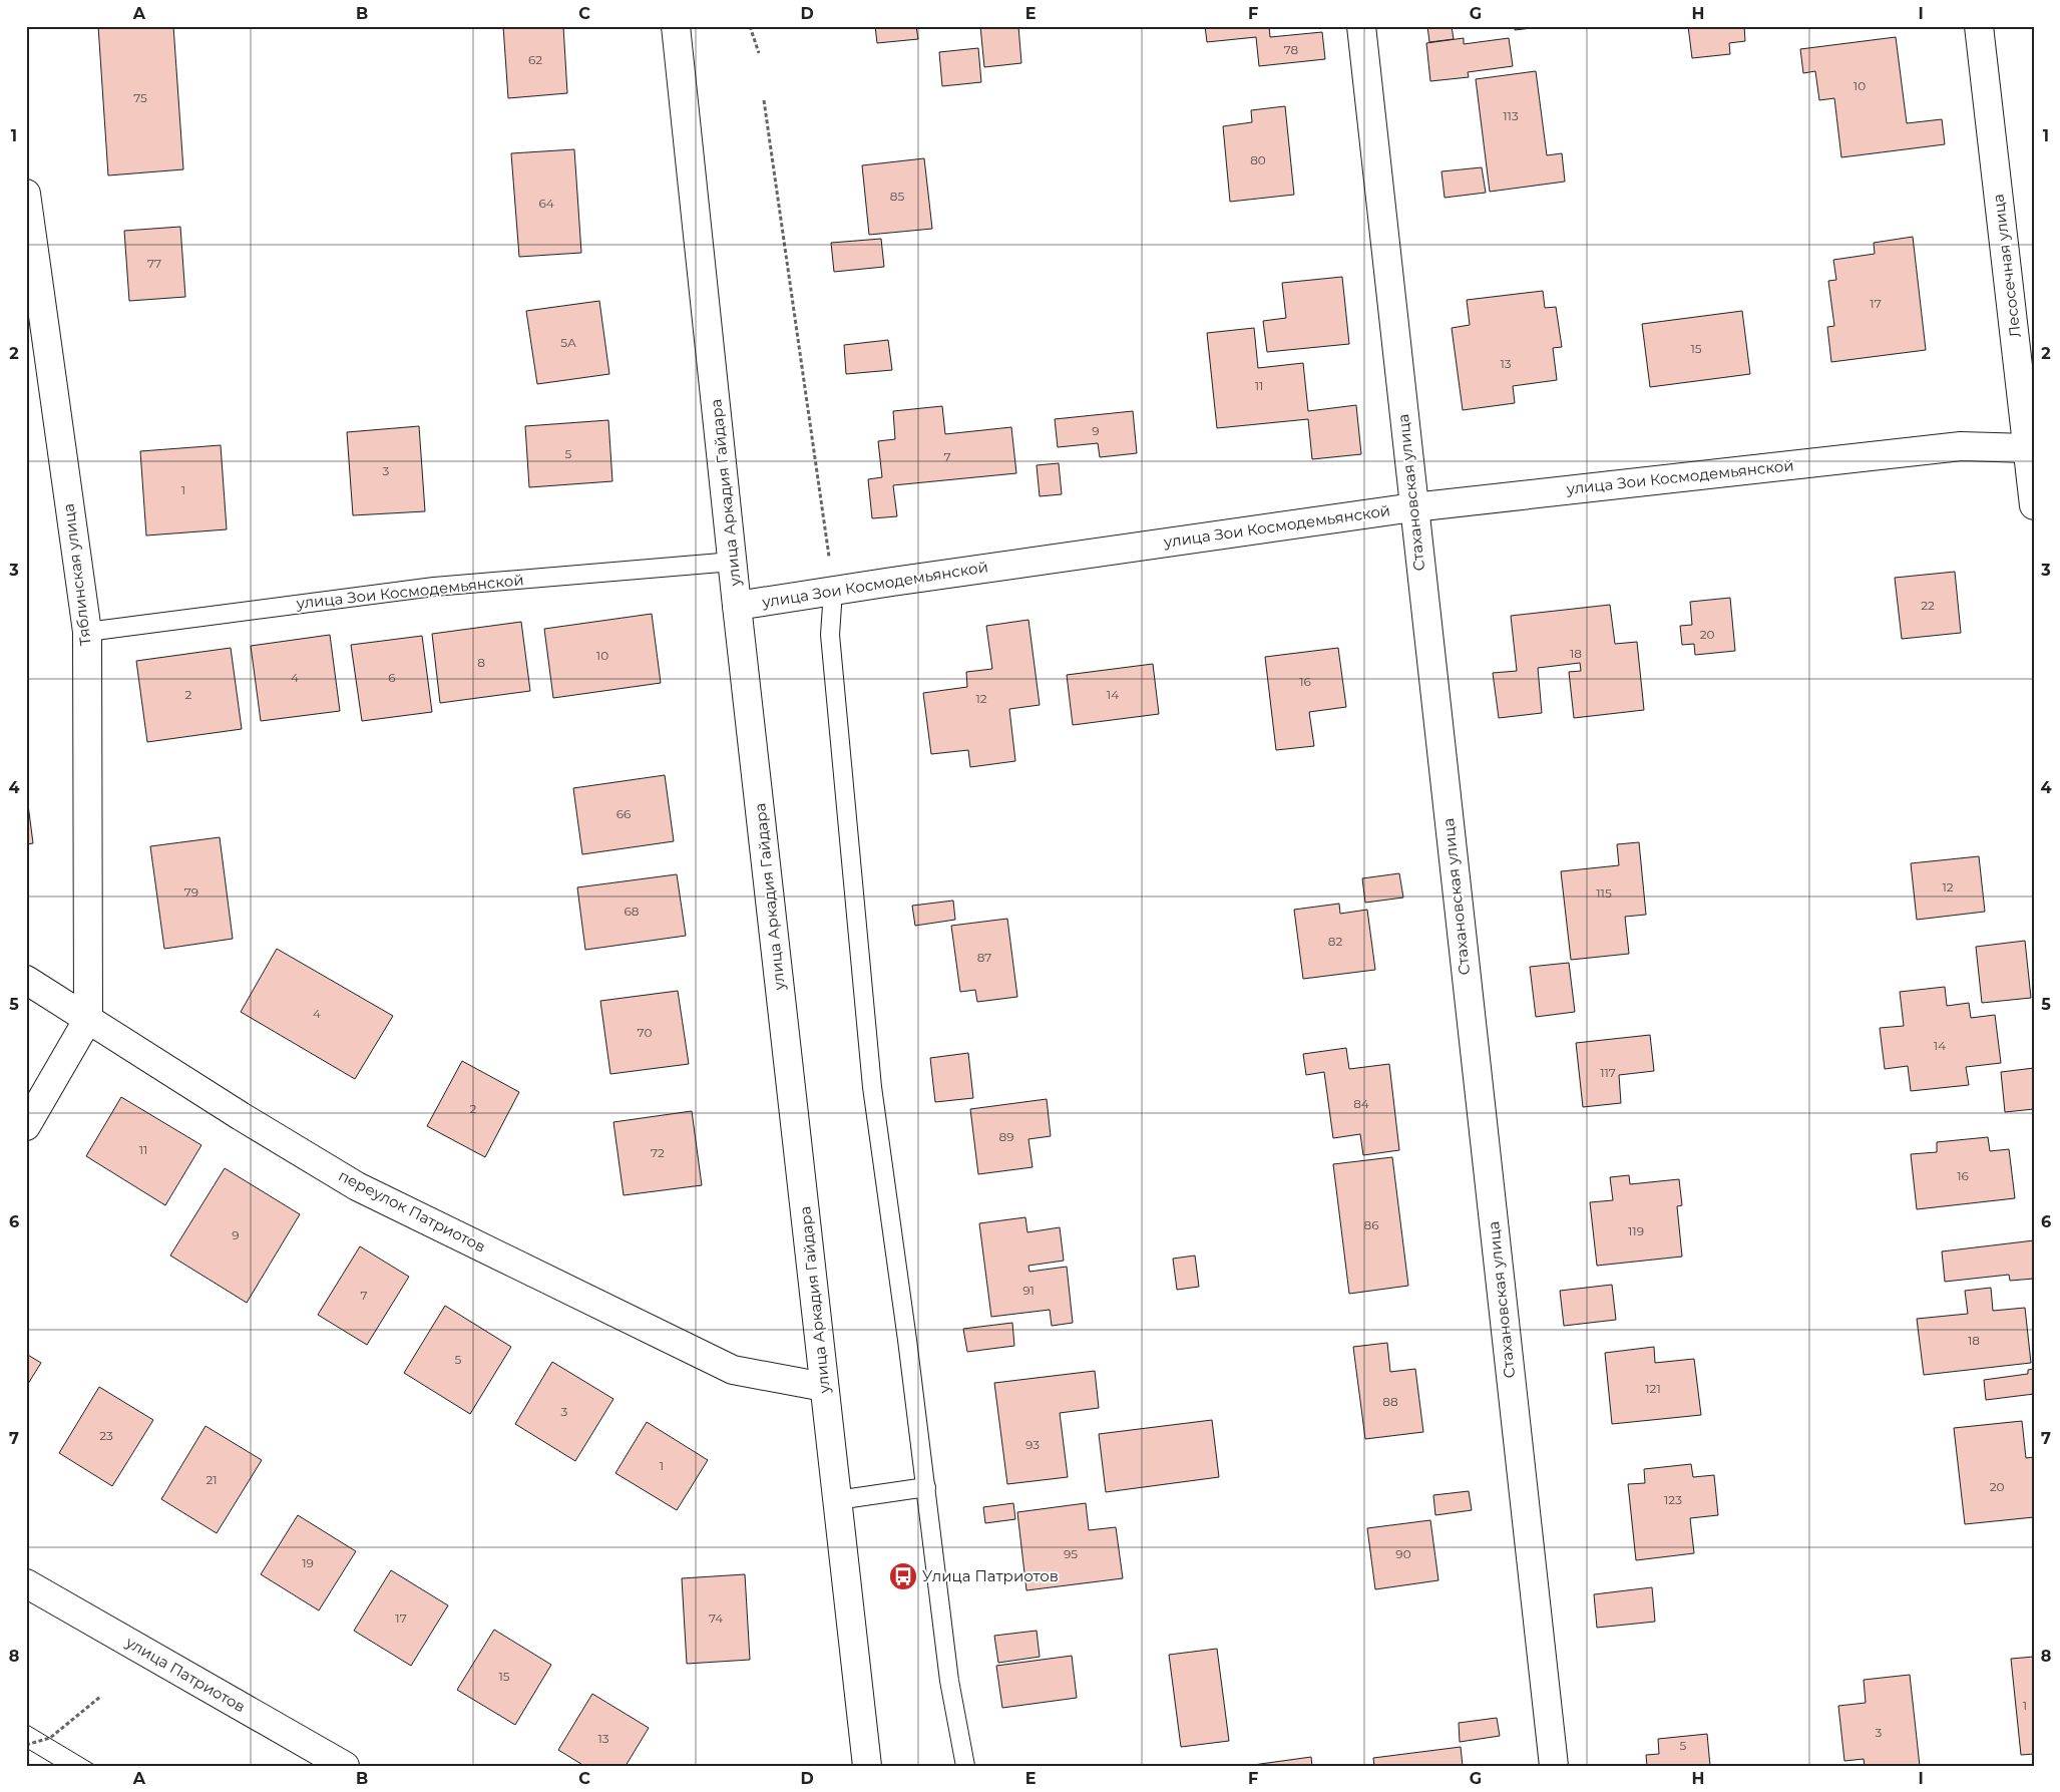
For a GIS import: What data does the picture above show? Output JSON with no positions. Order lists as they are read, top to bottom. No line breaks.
{"streets":{"street":["Лесосечная улица","улица Зои Космодемьянской","улица Аркадия Гайдара","Стахановская улица","Тяблинская улица","переулок Патриотов","улица Патриотов"]},"crossings":[["Лесосечная улица","улица Зои Космодемьянской"],["улица Зои Космодемьянской","улица Аркадия Гайдара"],["улица Зои Космодемьянской","Стахановская улица"],["улица Зои Космодемьянской","Тяблинская улица"],["улица Аркадия Гайдара","переулок Патриотов"],["Тяблинская улица","переулок Патриотов"]],"places":{"bus stop":["Улица Патриотов"]},"house_numbers":["78","62","10","75","113","80","85","64","77","17","5А","15","13","11","9","5","7","3","1","22","20","18","10","8","4","6","16","2","14","12","66","12","79","115","68","82","87","4","70","14","117","84","2","89","11","72","16","86","119","9","91","7","18","5","121","88","3","23","93","1","21","20","123","95","90","19","17","74","15","1","3","13","5"],"grid":{"columns":["A","B","C","D","E","F","G","H","I"],"rows":["1","2","3","4","5","6","7","8"]}}
